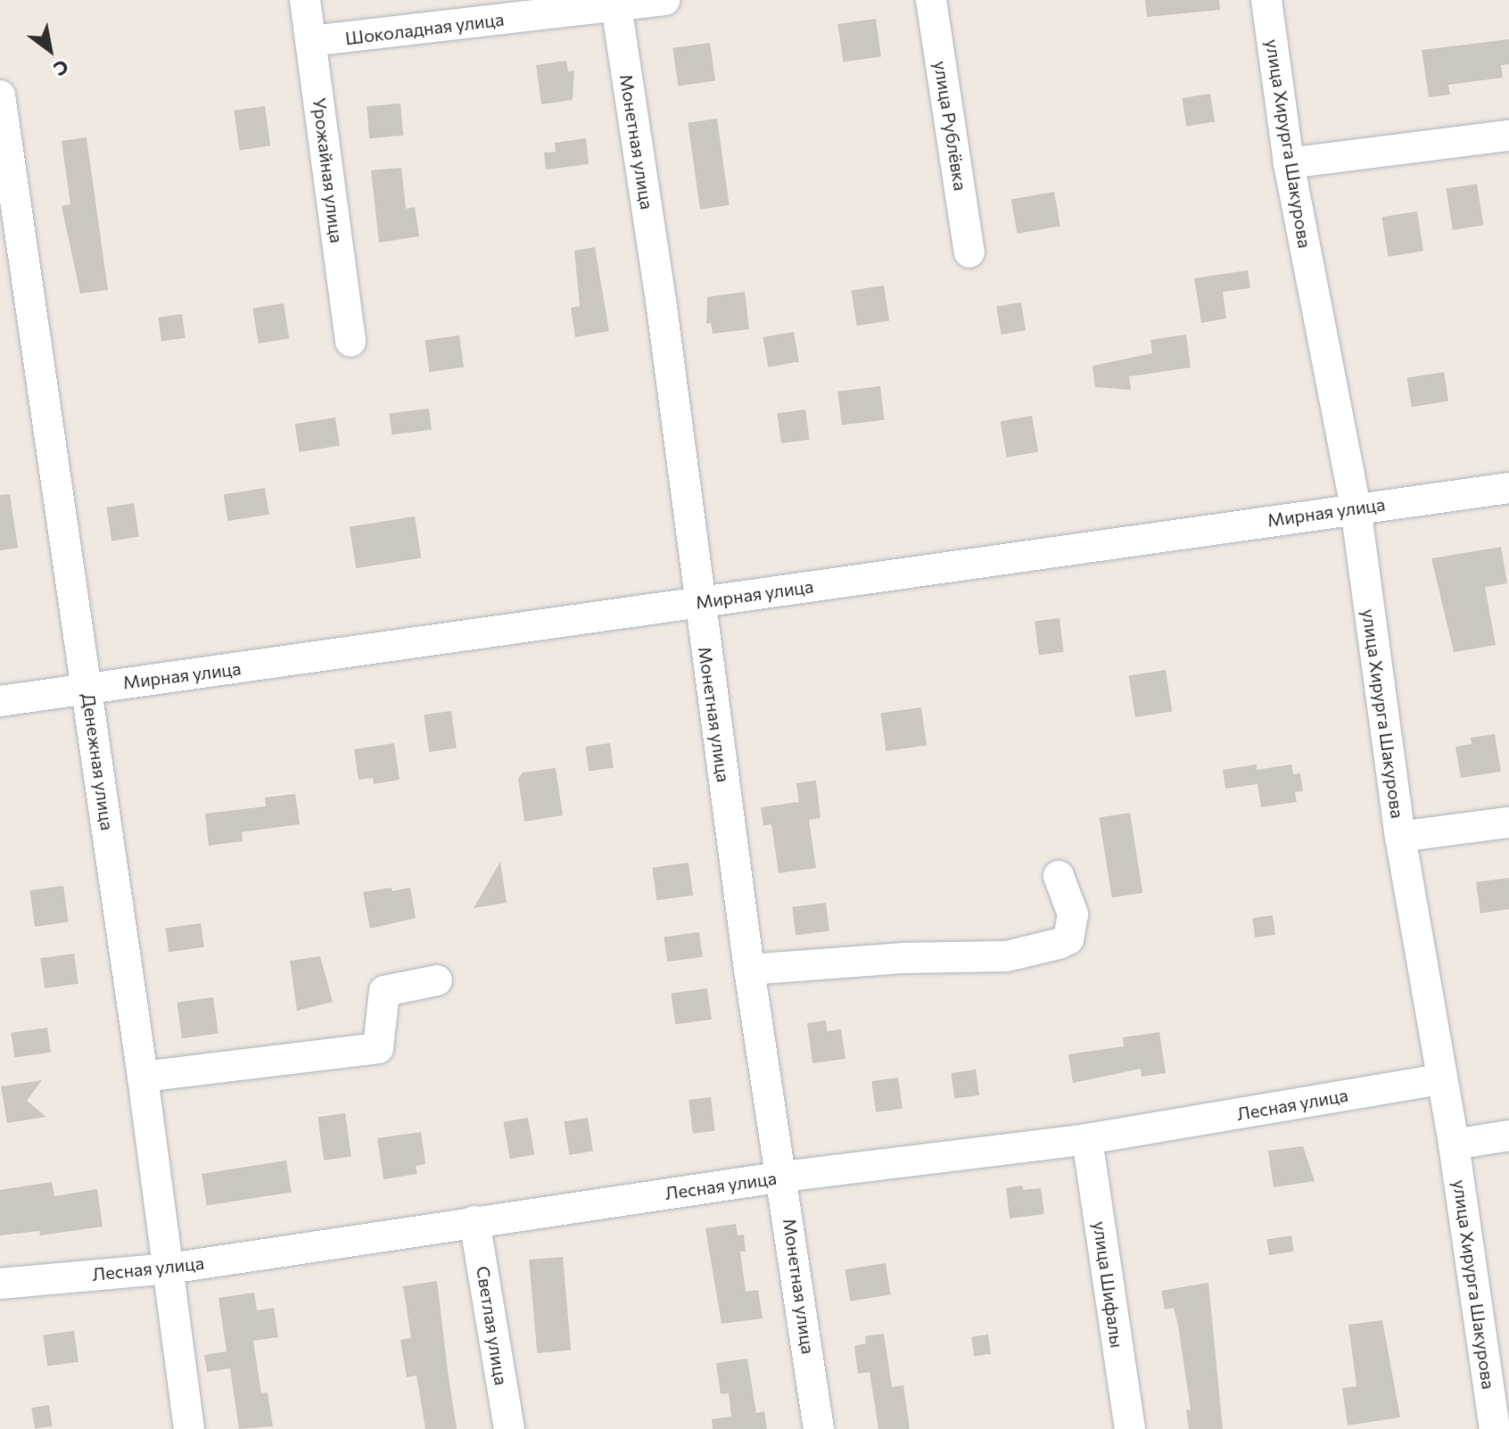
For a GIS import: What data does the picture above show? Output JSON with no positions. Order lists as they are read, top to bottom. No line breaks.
{"streets":{"street":["Шоколадная улица","улица Рублёвка","Монетная улица","улица Хирурга Шакурова","Урожайная улица","Мирная улица","Денежная улица","Лесная улица","улица Шифалы","Светлая улица"]},"crossings":[["Шоколадная улица","Монетная улица"],["Шоколадная улица","Урожайная улица"],["Монетная улица","Мирная улица"],["Монетная улица","Лесная улица"],["улица Хирурга Шакурова","Мирная улица"],["улица Хирурга Шакурова","Лесная улица"],["Мирная улица","Денежная улица"],["Денежная улица","Лесная улица"],["Лесная улица","улица Шифалы"],["Лесная улица","Светлая улица"]],"north":"bottom right"}
